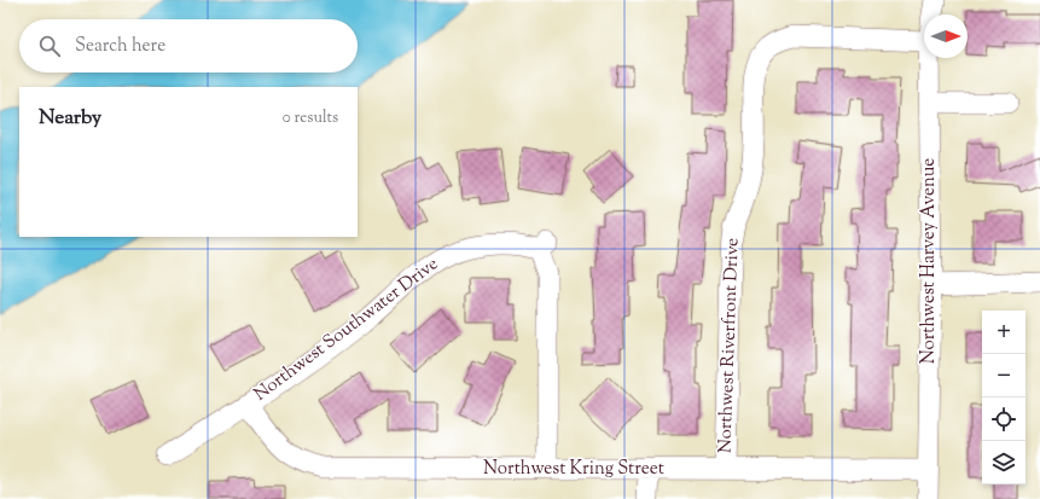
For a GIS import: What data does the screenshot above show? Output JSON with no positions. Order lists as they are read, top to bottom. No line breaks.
{"streets":{"street":["Northwest Harvey Avenue","Northwest Southwater Drive","Northwest Riverfront Drive","Northwest Kring Street"]},"crossings":[["Northwest Harvey Avenue","Northwest Kring Street"],["Northwest Southwater Drive","Northwest Kring Street"],["Northwest Riverfront Drive","Northwest Kring Street"]],"north":"right","page":{"search":"Search here","heading":["Nearby","0 results"],"map_buttons":["+","−"]}}
